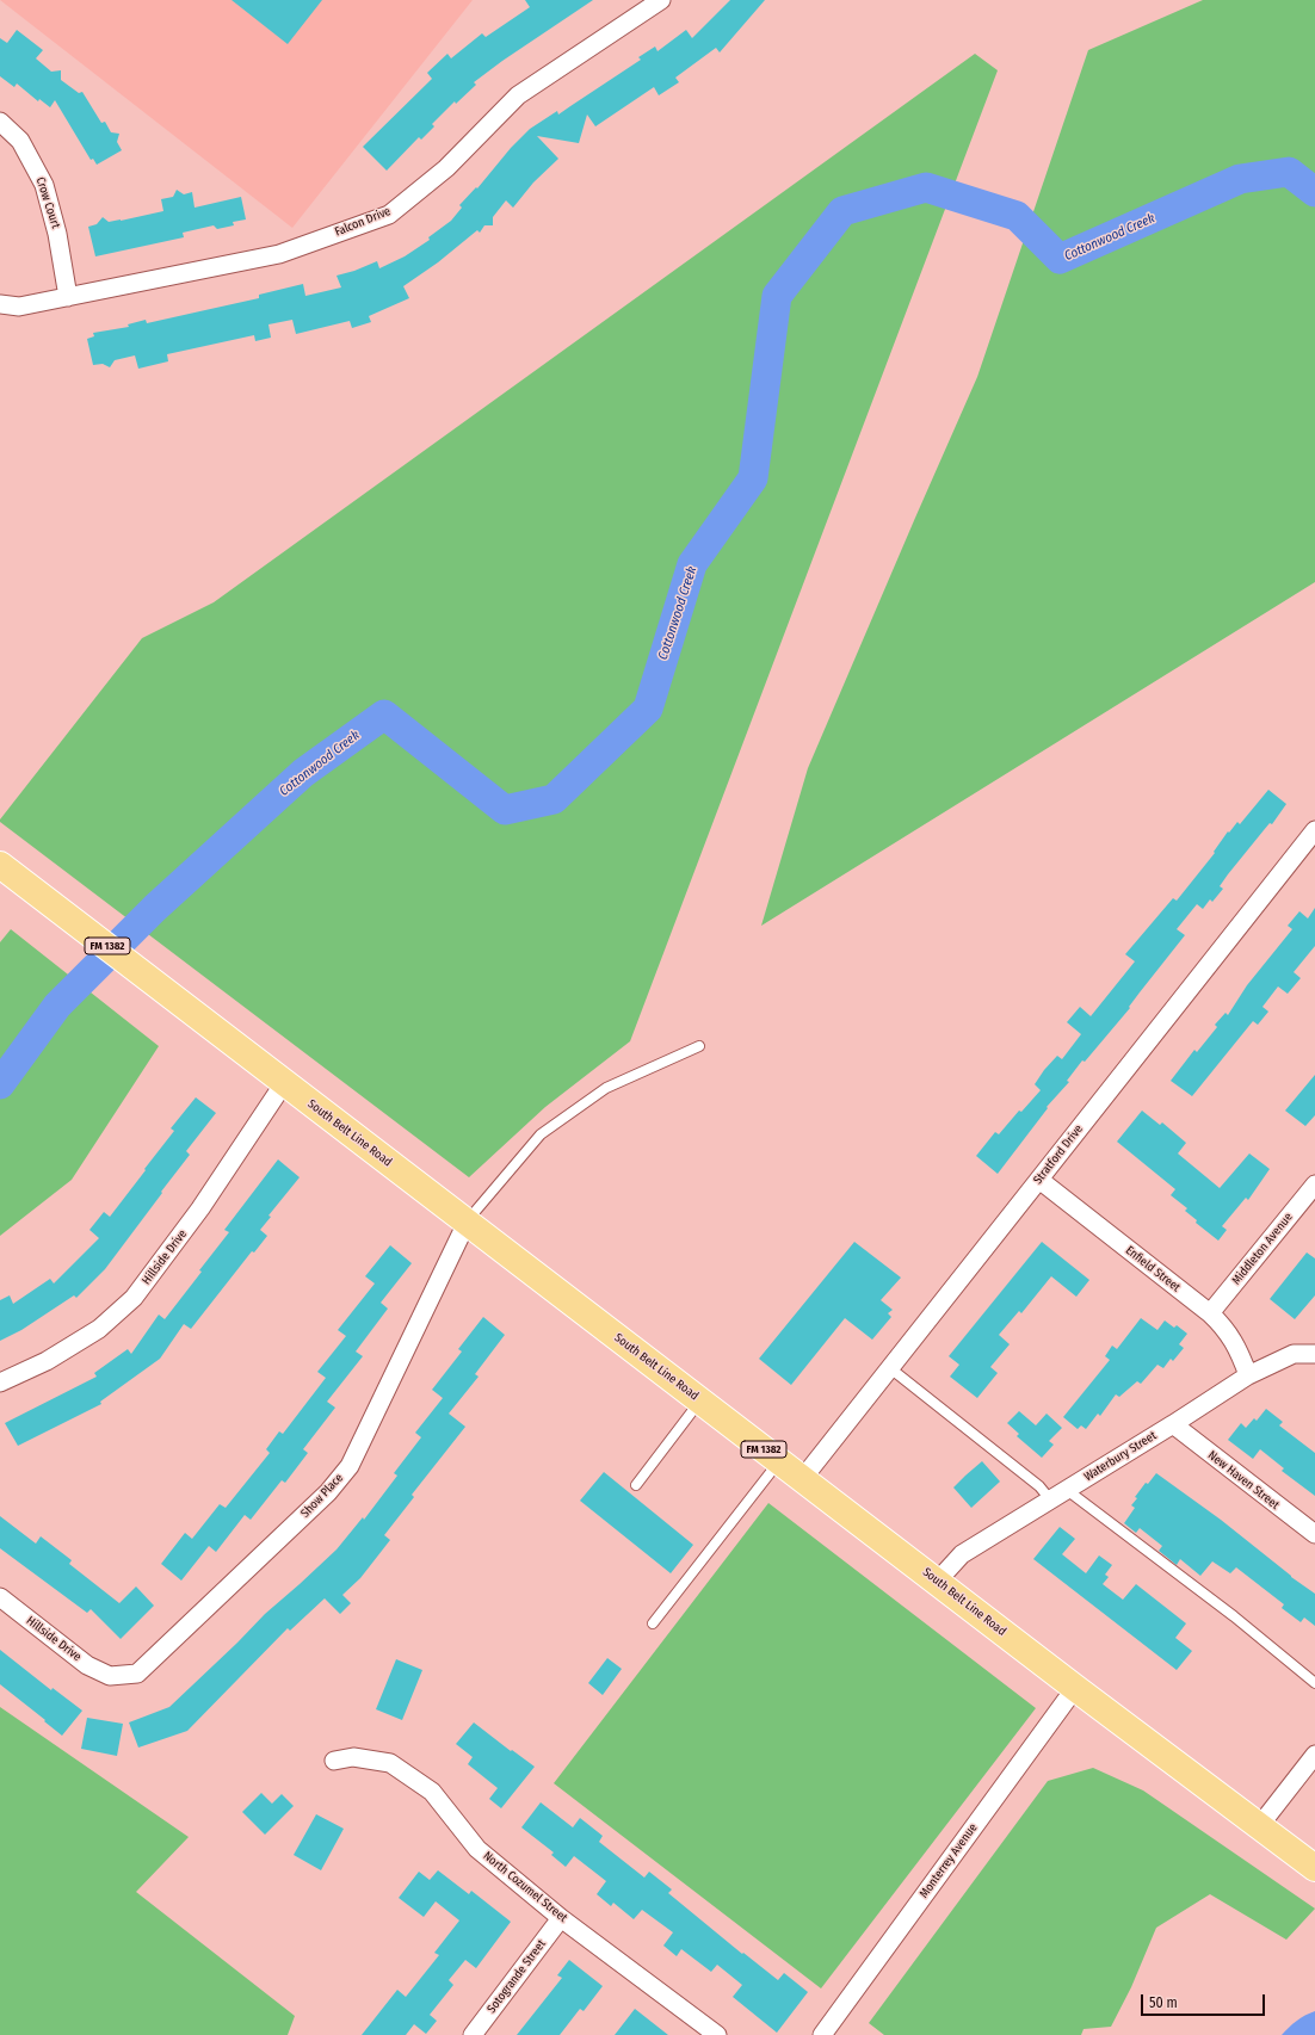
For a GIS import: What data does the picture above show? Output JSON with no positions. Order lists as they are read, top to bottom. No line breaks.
{"streets":{"main road":["FM 1382","South Belt Line Road"],"street":["Crow Court","Falcon Drive","Stratford Drive","Middleton Avenue","Hillside Drive","Enfield Street","Waterbury Street","New Haven Street","Show Place","Monterrey Avenue","North Cozumel Street","Sotogrande Street"]},"crossings":[["Crow Court","Falcon Drive"],["South Belt Line Road","Stratford Drive"],["South Belt Line Road","Hillside Drive"],["South Belt Line Road","Waterbury Street"],["South Belt Line Road","Show Place"],["South Belt Line Road","Monterrey Avenue"],["Stratford Drive","Enfield Street"],["Middleton Avenue","Enfield Street"],["Hillside Drive","Show Place"],["Enfield Street","Waterbury Street"],["Waterbury Street","New Haven Street"],["North Cozumel Street","Sotogrande Street"]],"water":["Cottonwood Creek"],"scale_bar":"50 m"}
